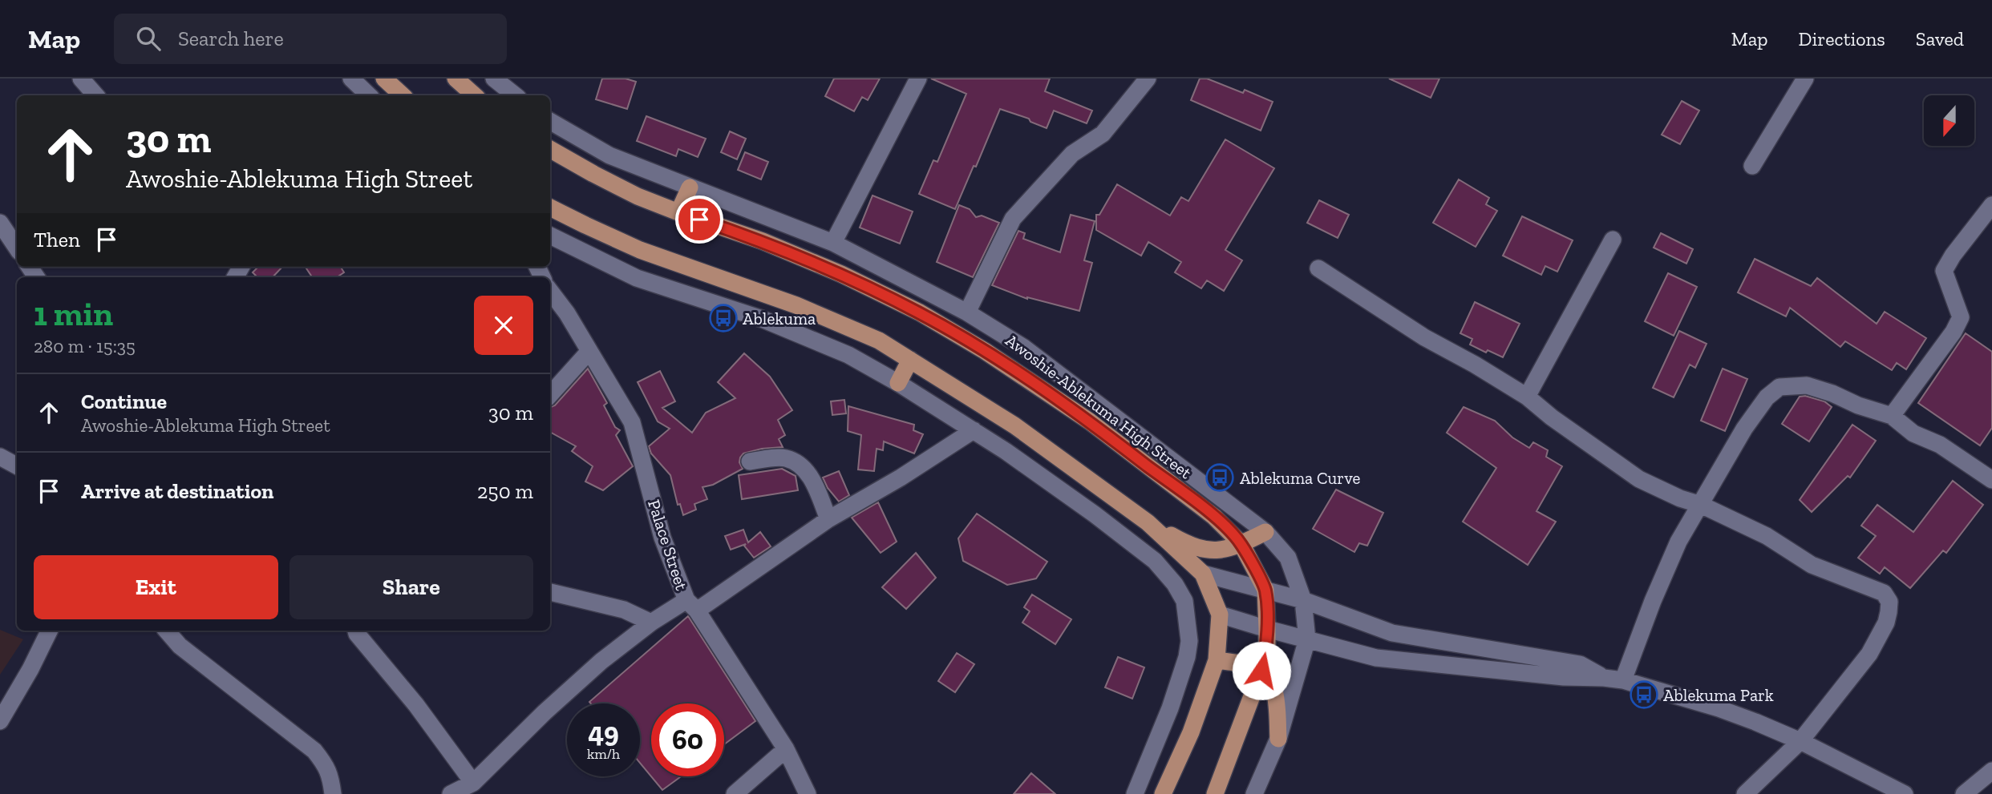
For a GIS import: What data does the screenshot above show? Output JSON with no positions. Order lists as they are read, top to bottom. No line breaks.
{"streets":{"main road":["Awoshie-Ablekuma High Street"],"street":["Palace Street"]},"places":{"bus stop":["Ablekuma","Ablekuma Curve","Ablekuma Park"]},"north":"bottom","page":{"header":"Map","search":"Search here","nav":["Map","Directions","Saved"],"turn":["30 m","Awoshie-Ablekuma High Street"],"then":"Then","heading":["1 min","280 m · 15:35"],"list":[{"name":"Continue","note":"Awoshie-Ablekuma High Street","value":"30 m"},{"name":"Arrive at destination","value":"250 m"}],"buttons":["Exit","Share"],"speed":"49 km/h","limit":"60"}}
